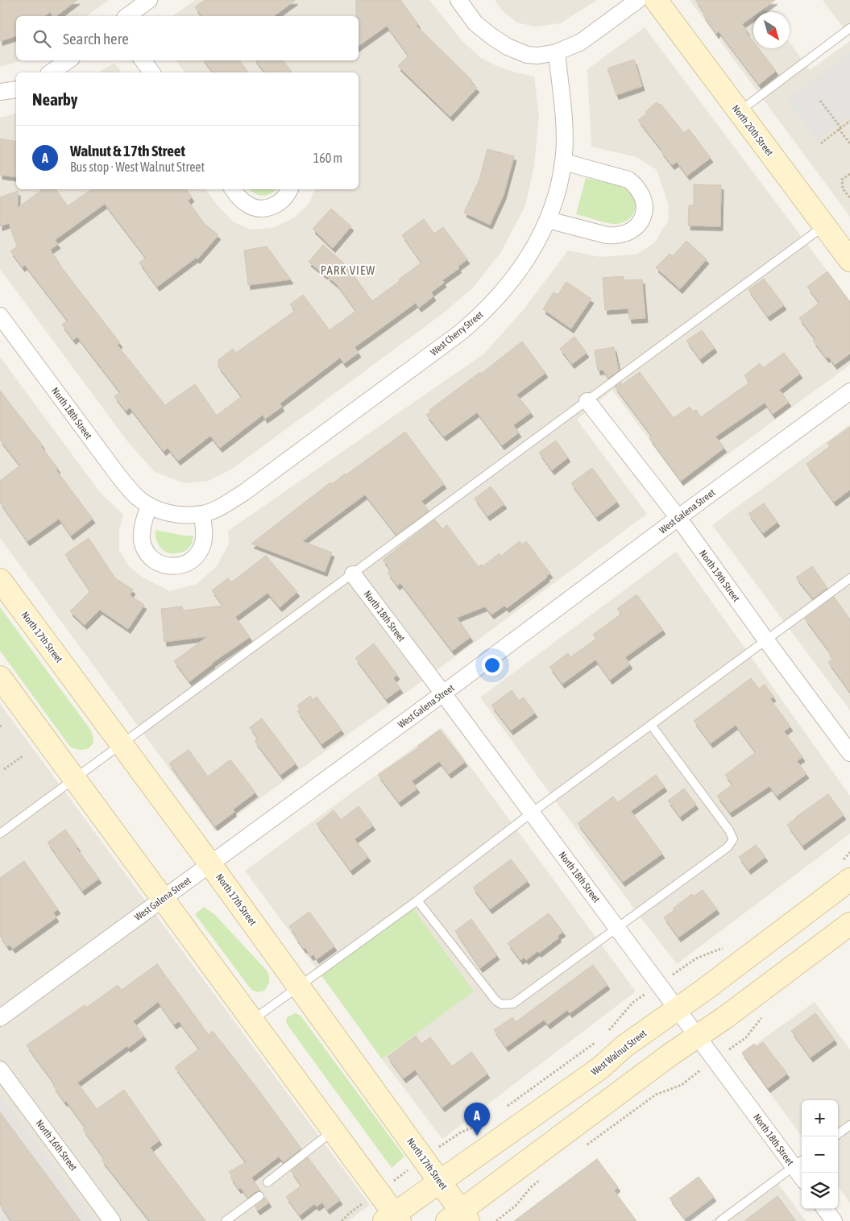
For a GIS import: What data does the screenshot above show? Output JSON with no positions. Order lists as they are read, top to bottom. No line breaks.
{"streets":{"main road":["North 20th Street","North 17th Street","West Walnut Street"],"street":["West Cherry Street","North 18th Street","West Galena Street","North 19th Street","North 16th Street"]},"crossings":[["West Cherry Street","North 18th Street"],["North 18th Street","West Galena Street"],["North 18th Street","West Walnut Street"],["West Galena Street","North 19th Street"],["West Galena Street","North 17th Street"],["North 17th Street","West Walnut Street"]],"districts":["PARK VIEW"],"north":"bottom right","page":{"search":"Search here","heading":"Nearby","list":[{"mark":"A","name":"Walnut & 17th Street","note":"Bus stop · West Walnut Street","value":"160 m"}],"map_buttons":["+","−"],"pins":"A"}}
